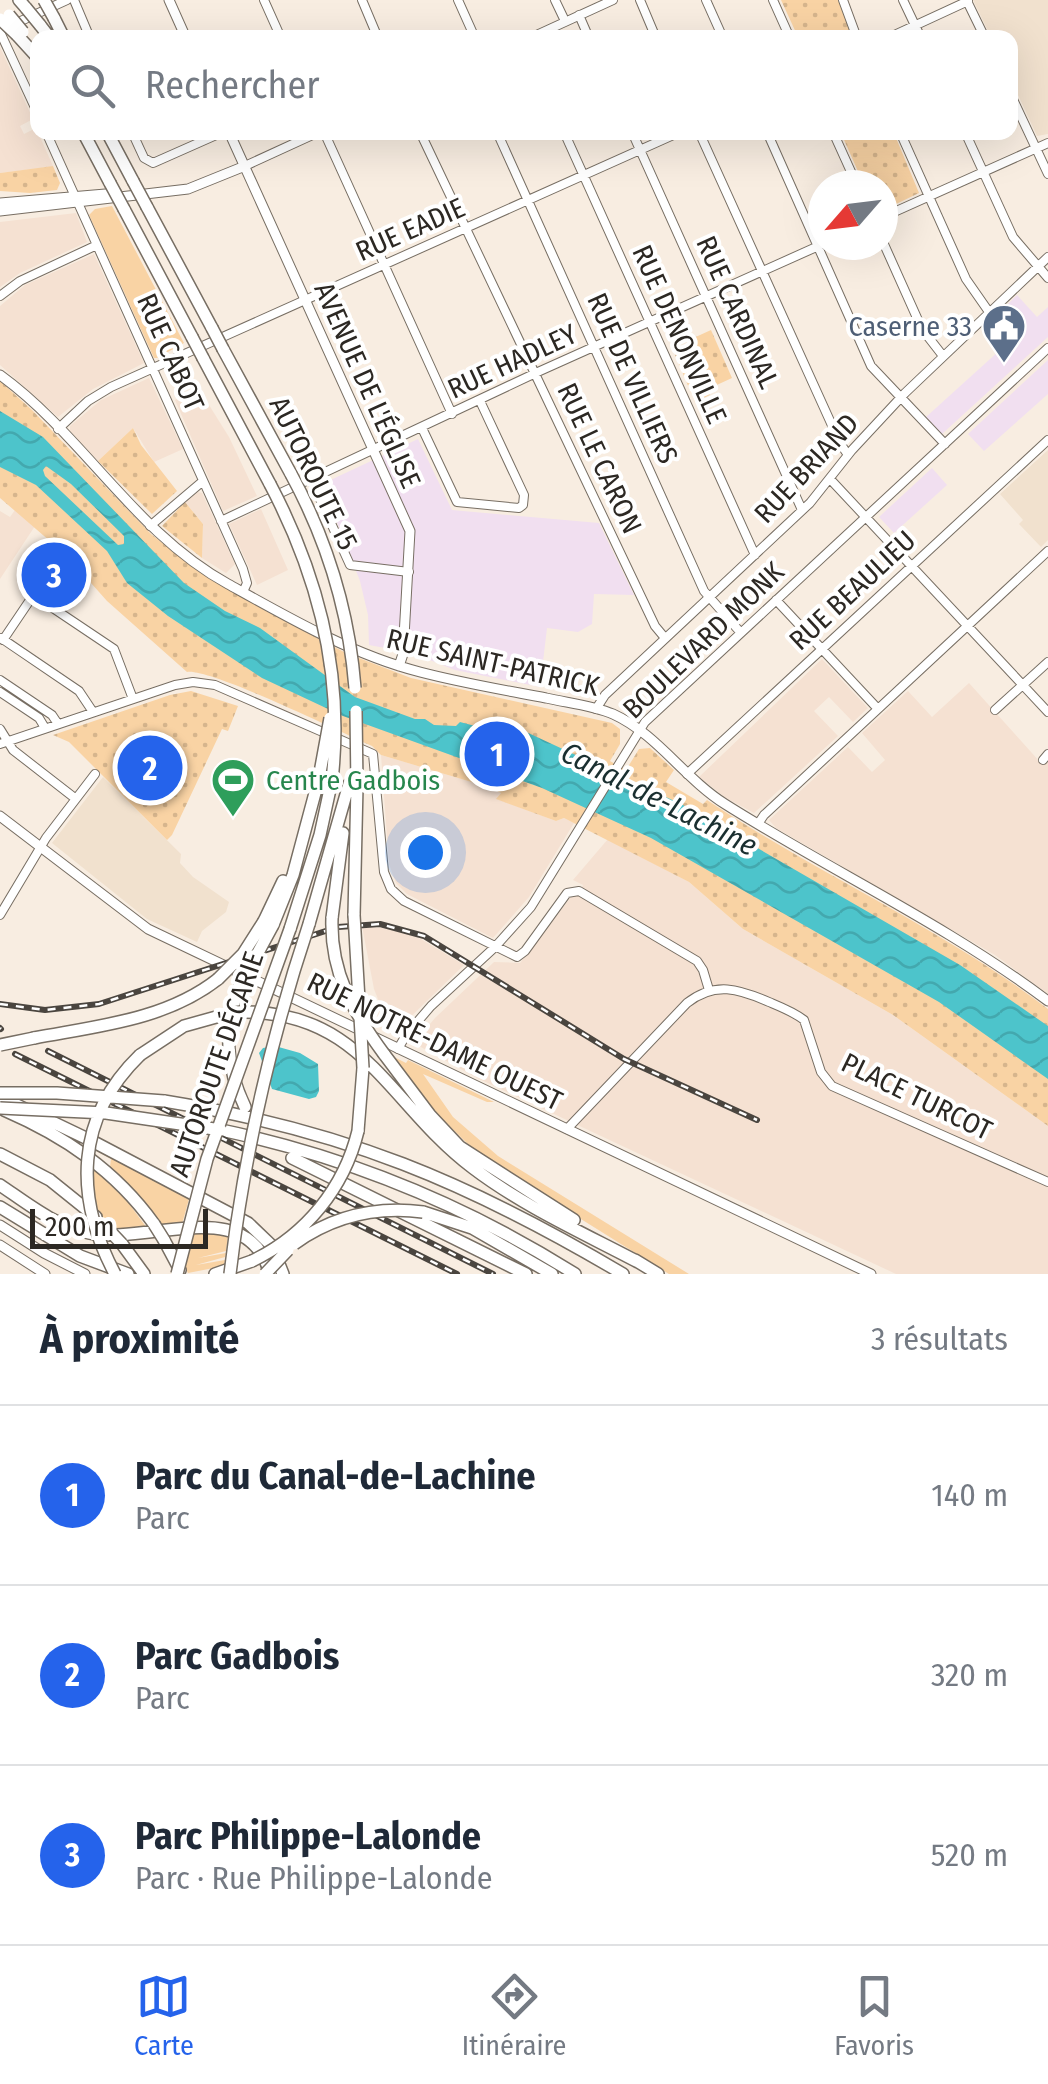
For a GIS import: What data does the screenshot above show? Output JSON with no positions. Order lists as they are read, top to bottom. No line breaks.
{"streets":{"highway":["AUTOROUTE 15","AUTOROUTE DÉCARIE"],"main road":["AVENUE DE L'ÉGLISE","RUE SAINT-PATRICK","RUE NOTRE-DAME OUEST"],"street":["RUE EADIE","RUE CARDINAL","RUE DENONVILLE","RUE CABOT","RUE HADLEY","RUE DE VILLIERS","RUE LE CARON","RUE BRIAND","RUE BEAULIEU","BOULEVARD MONK","PLACE TURCOT"]},"crossings":[["RUE EADIE","RUE CARDINAL"],["RUE EADIE","RUE DENONVILLE"],["RUE EADIE","RUE CABOT"],["RUE EADIE","RUE DE VILLIERS"],["RUE EADIE","AVENUE DE L'ÉGLISE"],["RUE EADIE","RUE LE CARON"],["RUE EADIE","RUE SAINT-PATRICK"],["RUE CARDINAL","RUE HADLEY"],["RUE CARDINAL","RUE BRIAND"],["RUE DENONVILLE","RUE HADLEY"],["RUE DENONVILLE","RUE BRIAND"],["RUE CABOT","RUE HADLEY"],["RUE CABOT","RUE SAINT-PATRICK"],["RUE HADLEY","RUE DE VILLIERS"],["RUE HADLEY","AVENUE DE L'ÉGLISE"],["RUE HADLEY","RUE LE CARON"],["RUE DE VILLIERS","RUE BRIAND"],["RUE DE VILLIERS","BOULEVARD MONK"],["AVENUE DE L'ÉGLISE","RUE SAINT-PATRICK"],["RUE LE CARON","RUE BRIAND"],["RUE BRIAND","RUE SAINT-PATRICK"],["AUTOROUTE 15","AUTOROUTE DÉCARIE"],["RUE BEAULIEU","RUE SAINT-PATRICK"],["BOULEVARD MONK","RUE SAINT-PATRICK"],["BOULEVARD MONK","RUE NOTRE-DAME OUEST"]],"water":["Canal-de-Lachine"],"places":{"public building":["Caserne 33"],"sports":["Centre Gadbois"]},"scale_bar":"200 m","north":"bottom left","page":{"search":"Rechercher","pins":["3","1","2"],"scale":"200 m","heading":["À proximité","3 résultats"],"list":[{"mark":"1","name":"Parc du Canal-de-Lachine","note":"Parc","value":"140 m"},{"mark":"2","name":"Parc Gadbois","note":"Parc","value":"320 m"},{"mark":"3","name":"Parc Philippe-Lalonde","note":"Parc · Rue Philippe-Lalonde","value":"520 m"}],"nav":["Carte","Itinéraire","Favoris"]}}
